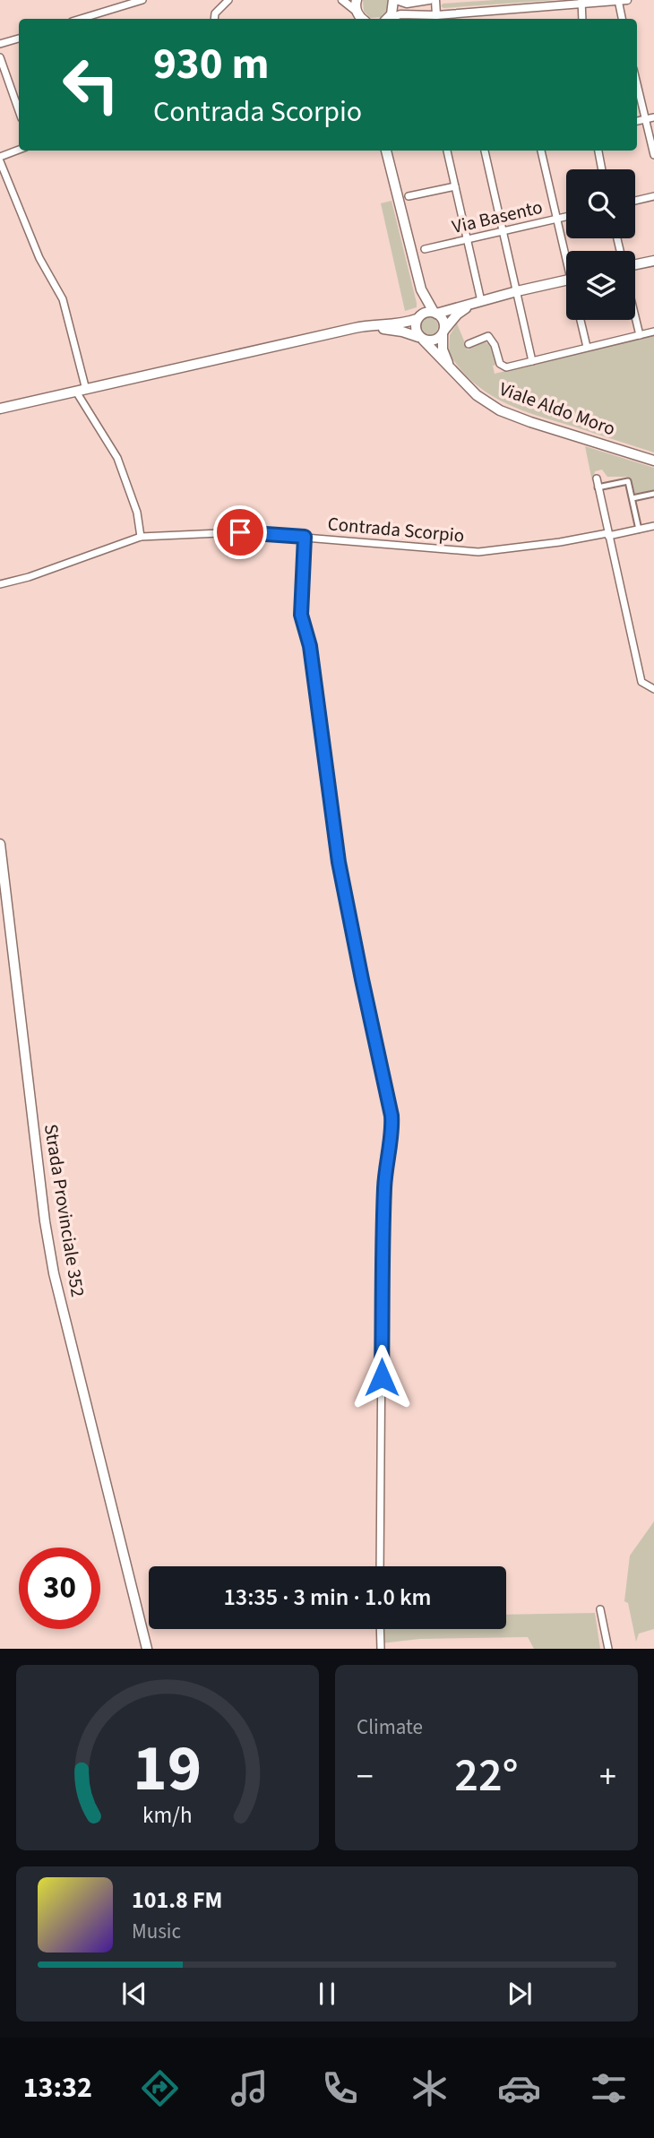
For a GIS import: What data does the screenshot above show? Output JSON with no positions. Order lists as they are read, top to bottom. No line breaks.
{"streets":{"main road":["Viale Aldo Moro","Strada Provinciale 352"],"street":["Via Basento","Contrada Scorpio"]},"page":{"turn":["930 m","Contrada Scorpio"],"limit":"30","trip":"13:35 · 3 min · 1.0 km","tile":"Climate","heat":["−","22°","+"],"song":["101.8 FM","Music"],"tabs":"13:32","gauge":["19","km/h"]}}
